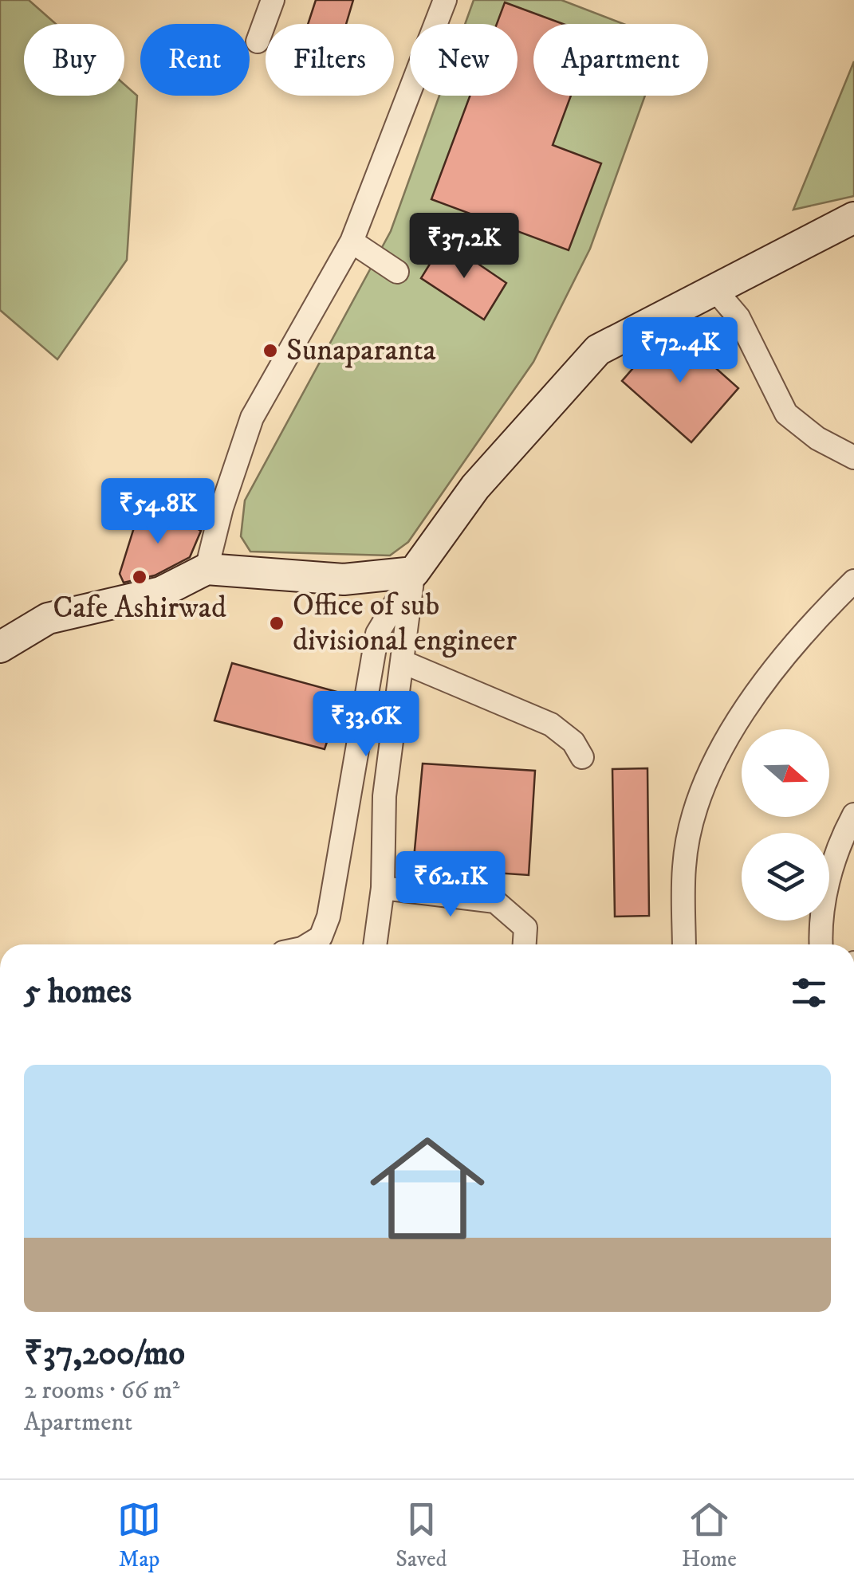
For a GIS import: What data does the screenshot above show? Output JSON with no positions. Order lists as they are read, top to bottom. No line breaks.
{"places":["Sunaparanta","Cafe Ashirwad","Office of sub divisional engineer"],"north":"right","page":{"chip":["Buy","Rent","Filters","New","Apartment"],"price":["₹37.2K","₹72.4K","₹54.8K","₹33.6K","₹62.1K"],"heading":"5 homes","list":[{"name":"₹37,200/mo","note":"2 rooms · 66 m² · Apartment"}],"tabs":["Map","Saved","Home"]}}
